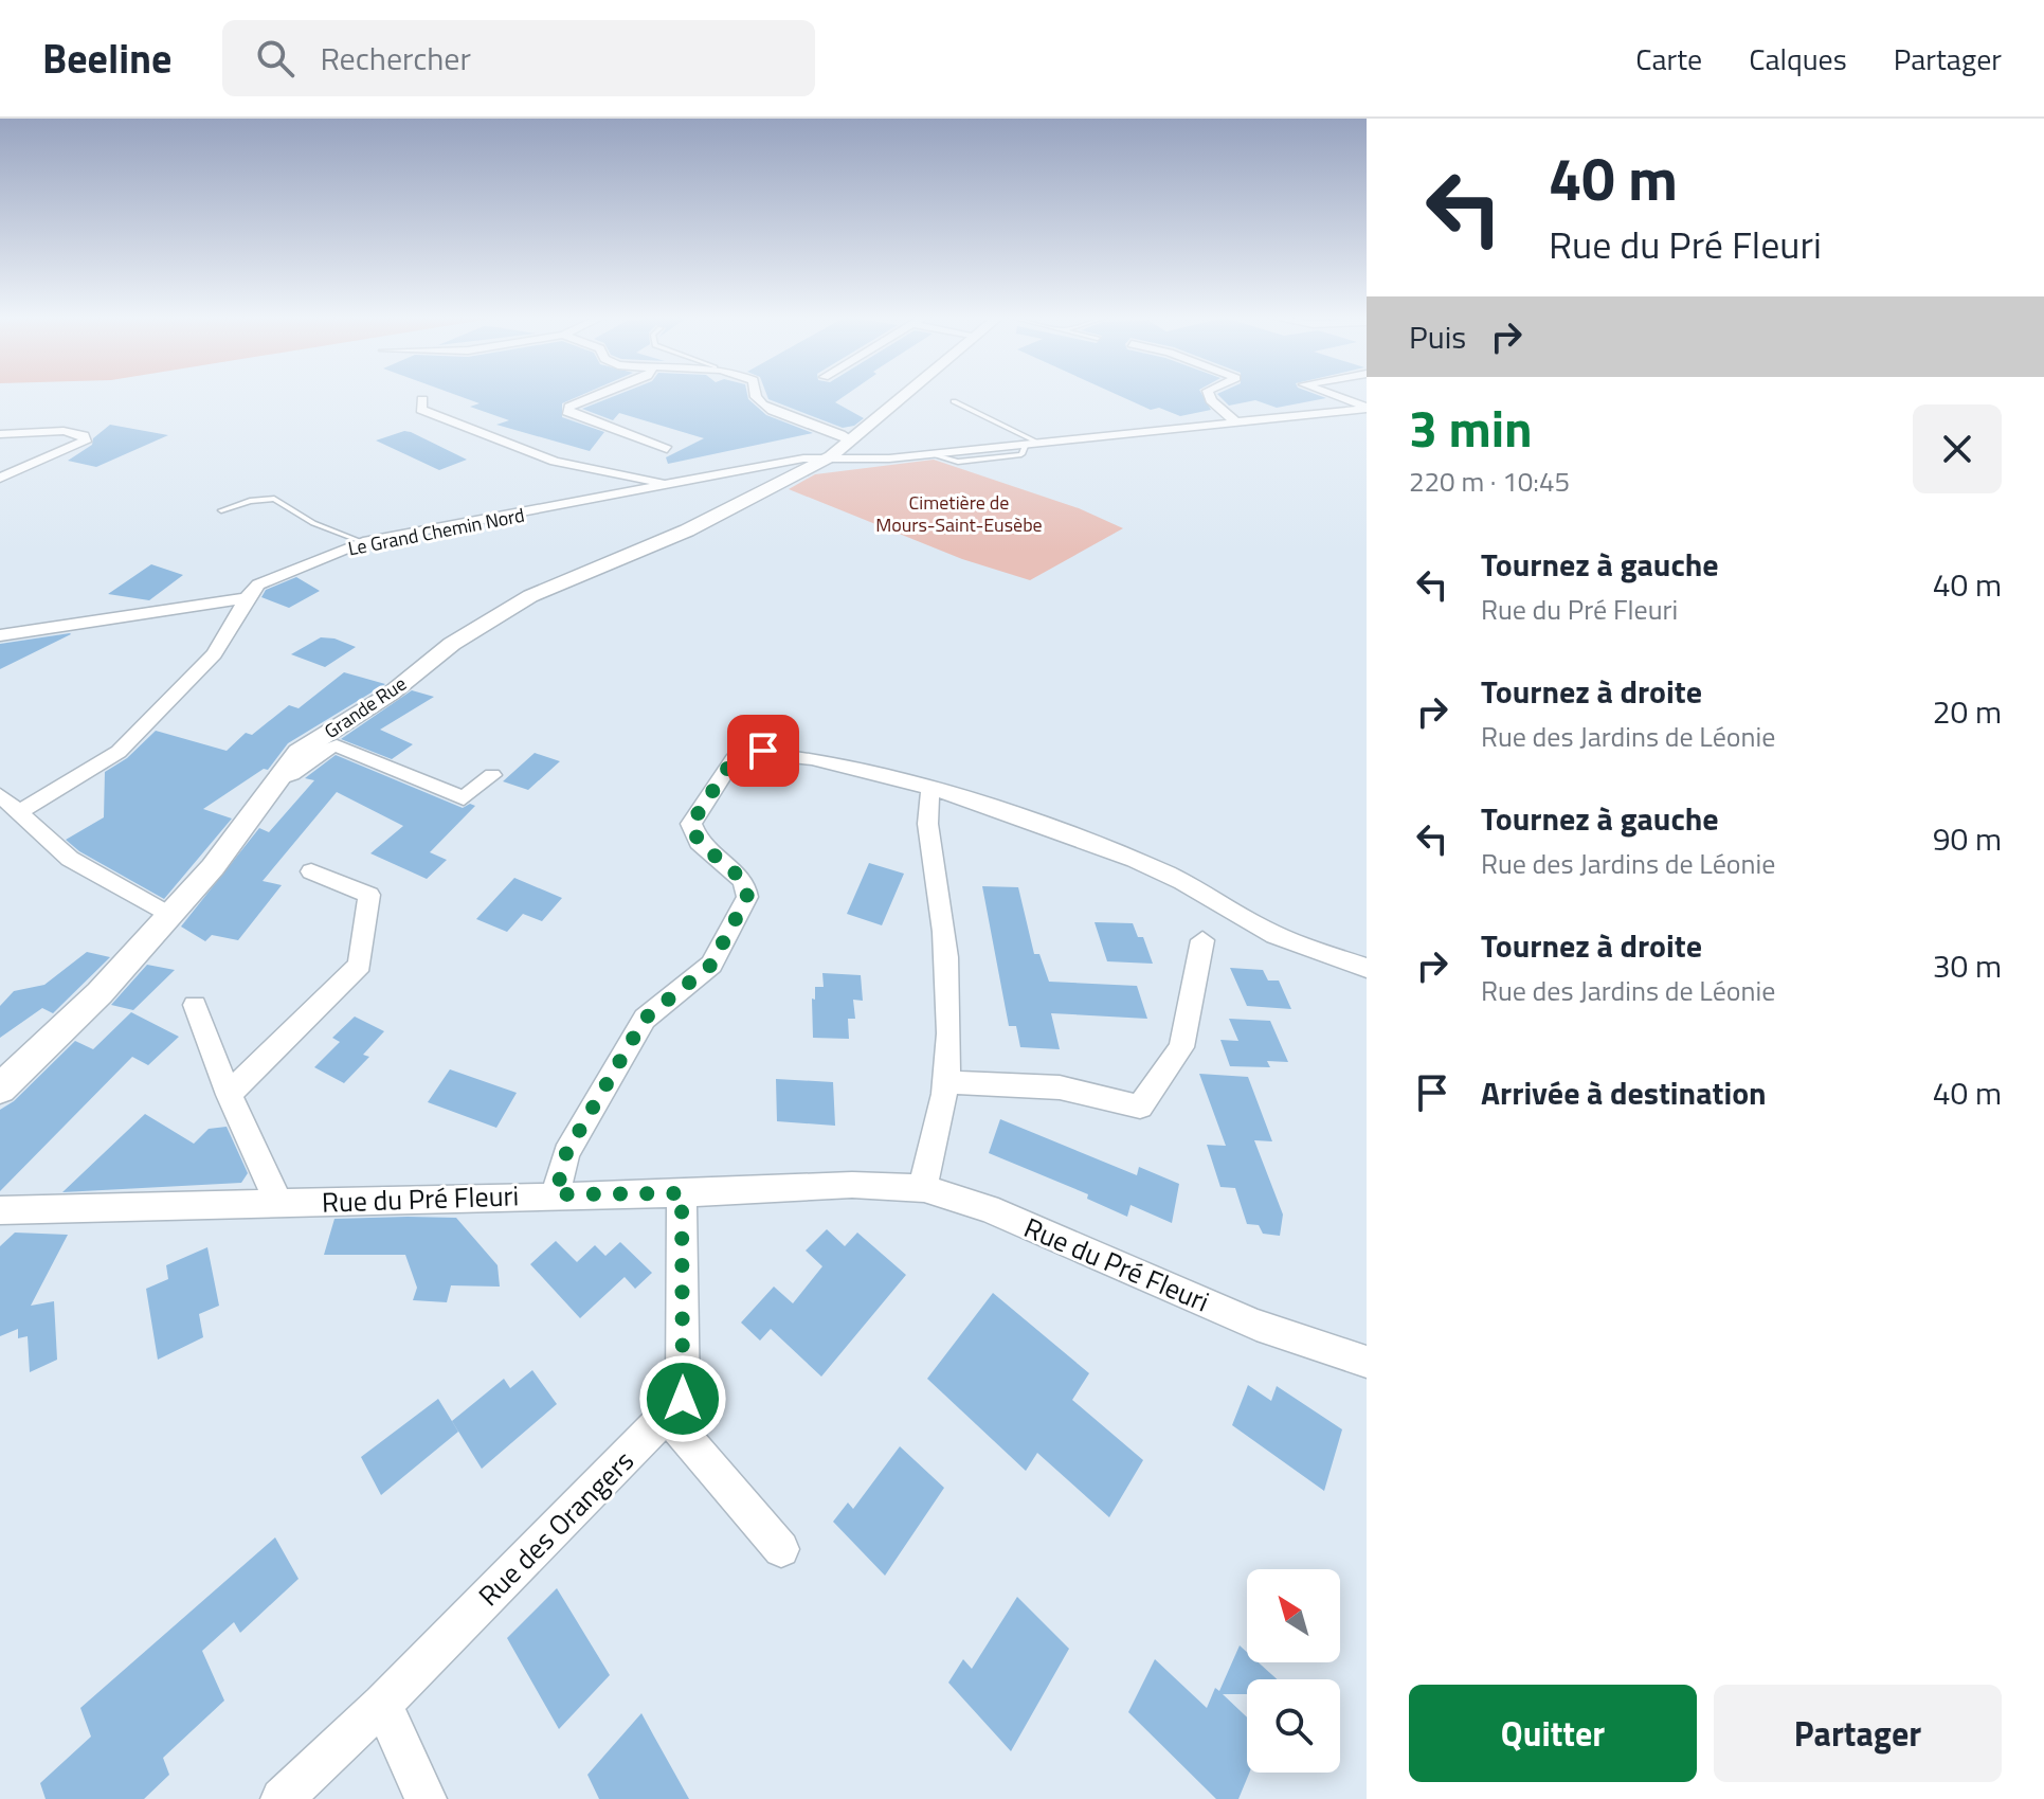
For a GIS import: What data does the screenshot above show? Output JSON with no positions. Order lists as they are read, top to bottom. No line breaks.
{"streets":{"street":["Le Grand Chemin Nord","Grande Rue","Rue du Pré Fleuri","Rue des Orangers"]},"crossings":[["Le Grand Chemin Nord","Grande Rue"],["Rue du Pré Fleuri","Rue des Orangers"]],"parks":["Cimetière de Mours-Saint-Eusèbe"],"north":"top left","page":{"header":"Beeline","search":"Rechercher","nav":["Carte","Calques","Partager"],"turn":["40 m","Rue du Pré Fleuri"],"then":"Puis","heading":["3 min","220 m · 10:45"],"list":[{"name":"Tournez à gauche","note":"Rue du Pré Fleuri","value":"40 m"},{"name":"Tournez à droite","note":"Rue des Jardins de Léonie","value":"20 m"},{"name":"Tournez à gauche","note":"Rue des Jardins de Léonie","value":"90 m"},{"name":"Tournez à droite","note":"Rue des Jardins de Léonie","value":"30 m"},{"name":"Arrivée à destination","value":"40 m"}],"buttons":["Quitter","Partager"]}}
